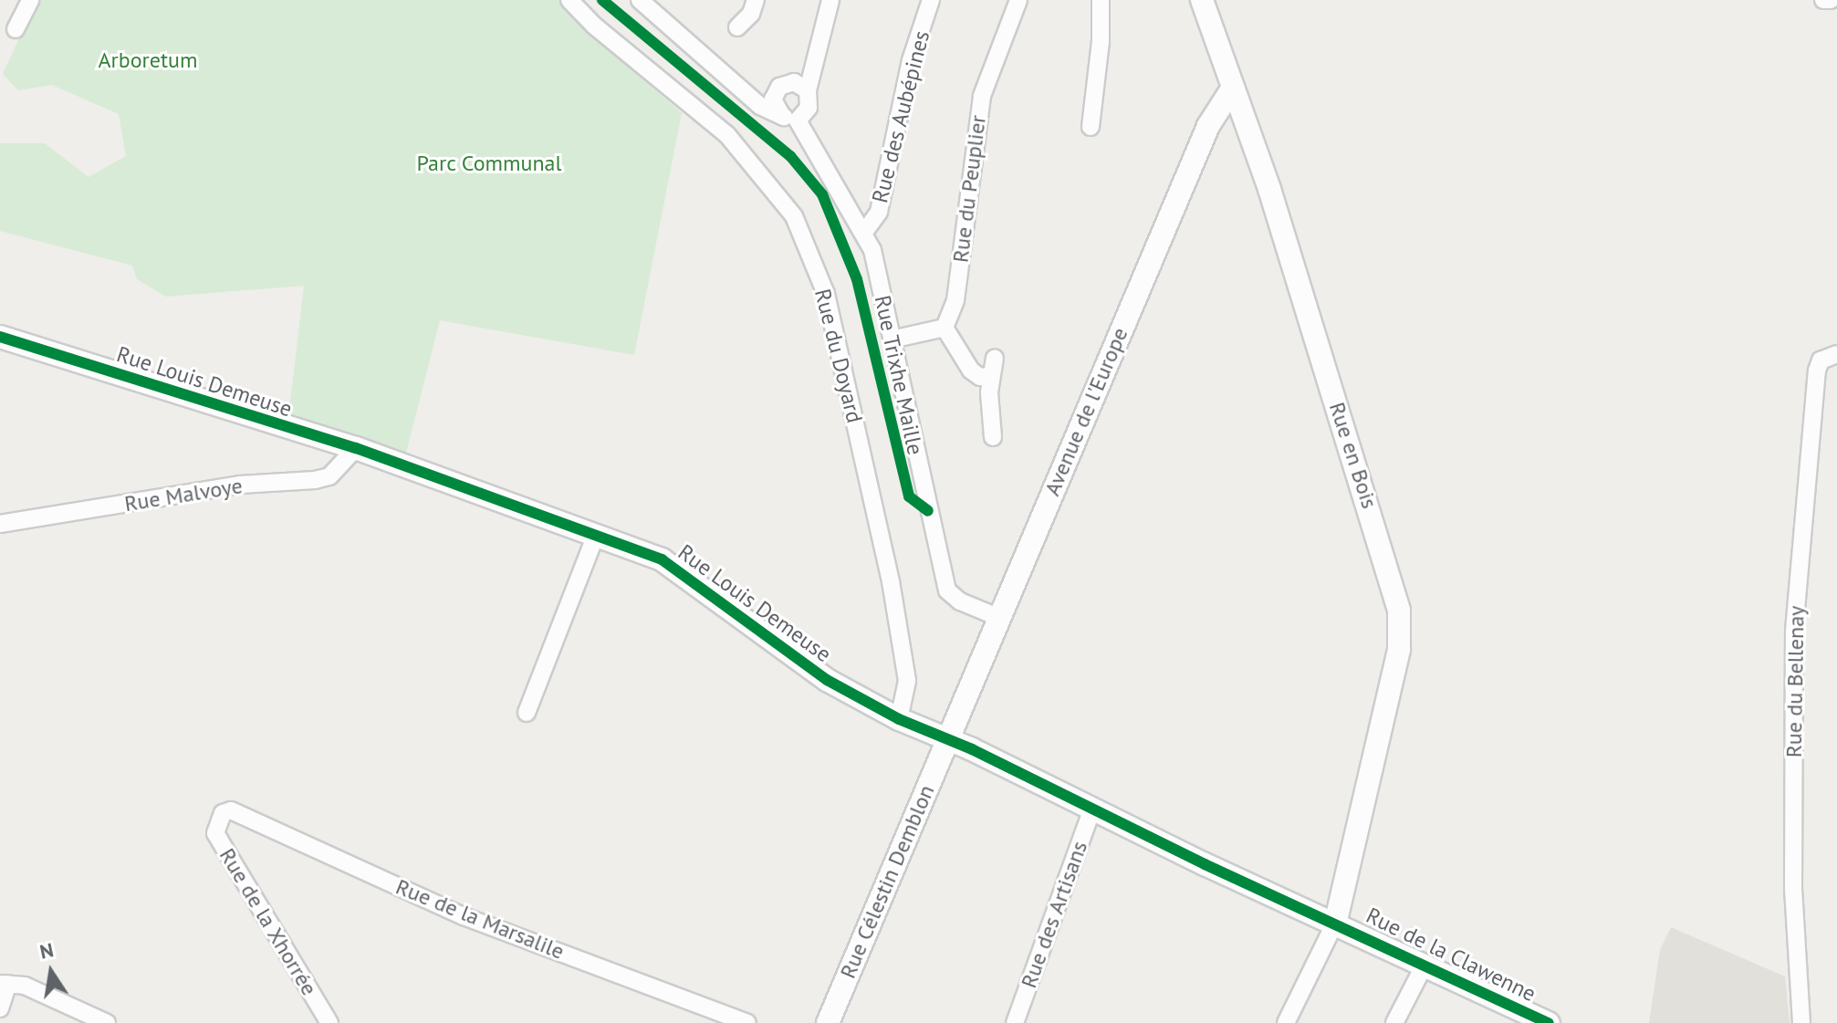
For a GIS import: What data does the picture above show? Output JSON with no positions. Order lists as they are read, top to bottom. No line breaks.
{"streets":{"street":["Rue des Aubépines","Rue du Peuplier","Rue du Doyard","Rue Trixhe Maille","Rue Louis Demeuse","Avenue de l'Europe","Rue en Bois","Rue Malvoye","Rue du Bellenay","Rue Célestin Demblon","Rue des Artisans","Rue de la Marsalile","Rue de la Xhorrée","Rue de la Clawenne"]},"crossings":[["Rue des Aubépines","Rue Trixhe Maille"],["Rue du Doyard","Rue Louis Demeuse"],["Rue Trixhe Maille","Avenue de l'Europe"],["Rue Louis Demeuse","Avenue de l'Europe"],["Rue Louis Demeuse","Rue en Bois"],["Rue Louis Demeuse","Rue Malvoye"],["Rue Louis Demeuse","Rue Célestin Demblon"],["Rue Louis Demeuse","Rue des Artisans"],["Rue Louis Demeuse","Rue de la Clawenne"],["Avenue de l'Europe","Rue en Bois"],["Avenue de l'Europe","Rue Célestin Demblon"],["Rue en Bois","Rue de la Clawenne"],["Rue de la Marsalile","Rue de la Xhorrée"]],"parks":["Arboretum","Parc Communal"],"north":"top"}
